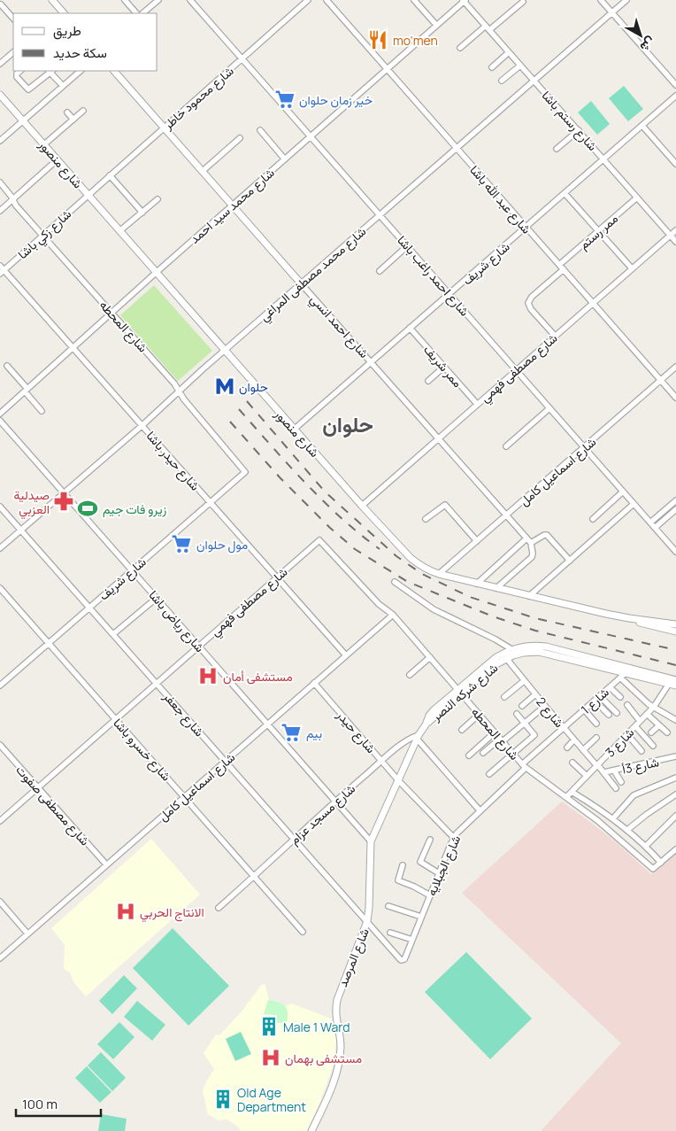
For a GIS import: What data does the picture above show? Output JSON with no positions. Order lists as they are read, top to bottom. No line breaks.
{"streets":{"street":["شارع محمود خاطر","شارع رستم باشا","شارع منصور","شارع عبد الله باشا","شارع محمد سيد احمد","ممر رستم","شارع زكي باشا","شارع شريف","شارع محمد مصطفى المراغي","شارع احمد راغب باشا","شارع المحطه","شارع احمد انسي","ممر شريف","شارع مصطفى فهمي","شارع حيدر باشا","شارع اسماعيل كامل","شارع رياض باشا","شارع شركه النصر","شارع 1","شارع 2","شارع جعفر","شارع حيدر","شارع 3","شارع خسرو باشا","شارع 3أ","شارع مصطفى صفوت","شارع مسجد عزام","شارع الجبلايه","شارع المرصد"]},"crossings":[["شارع محمود خاطر","شارع منصور"],["شارع محمود خاطر","شارع زكي باشا"],["شارع محمود خاطر","شارع احمد راغب باشا"],["شارع محمود خاطر","شارع احمد انسي"],["شارع رستم باشا","شارع محمد سيد احمد"],["شارع رستم باشا","ممر رستم"],["شارع رستم باشا","شارع شريف"],["شارع رستم باشا","شارع محمد مصطفى المراغي"],["شارع رستم باشا","شارع مصطفى فهمي"],["شارع منصور","شارع محمد سيد احمد"],["شارع منصور","شارع زكي باشا"],["شارع منصور","شارع شريف"],["شارع منصور","شارع محمد مصطفى المراغي"],["شارع منصور","شارع مصطفى فهمي"],["شارع منصور","شارع اسماعيل كامل"],["شارع عبد الله باشا","شارع محمد سيد احمد"],["شارع عبد الله باشا","ممر رستم"],["شارع عبد الله باشا","شارع شريف"],["شارع عبد الله باشا","شارع محمد مصطفى المراغي"],["شارع عبد الله باشا","شارع مصطفى فهمي"],["شارع عبد الله باشا","شارع اسماعيل كامل"],["شارع محمد سيد احمد","شارع احمد راغب باشا"],["شارع محمد سيد احمد","شارع المحطه"],["شارع محمد سيد احمد","شارع احمد انسي"],["شارع محمد سيد احمد","شارع حيدر باشا"],["شارع زكي باشا","شارع المحطه"],["شارع زكي باشا","شارع حيدر باشا"],["شارع شريف","شارع احمد راغب باشا"],["شارع شريف","شارع المحطه"],["شارع شريف","شارع احمد انسي"],["شارع شريف","ممر شريف"],["شارع شريف","شارع حيدر باشا"],["شارع شريف","شارع رياض باشا"],["شارع شريف","شارع جعفر"],["شارع شريف","شارع خسرو باشا"],["شارع محمد مصطفى المراغي","شارع احمد راغب باشا"],["شارع محمد مصطفى المراغي","شارع المحطه"],["شارع محمد مصطفى المراغي","شارع احمد انسي"],["شارع محمد مصطفى المراغي","شارع حيدر باشا"],["شارع محمد مصطفى المراغي","شارع رياض باشا"],["شارع محمد مصطفى المراغي","شارع جعفر"],["شارع احمد راغب باشا","شارع مصطفى فهمي"],["شارع احمد راغب باشا","شارع اسماعيل كامل"],["شارع المحطه","شارع مصطفى فهمي"],["شارع المحطه","شارع اسماعيل كامل"],["شارع المحطه","شارع شركه النصر"],["شارع المحطه","شارع 1"],["شارع المحطه","شارع 3"],["شارع المحطه","شارع الجبلايه"],["شارع احمد انسي","شارع مصطفى فهمي"],["شارع احمد انسي","شارع اسماعيل كامل"],["ممر شريف","شارع مصطفى فهمي"],["شارع مصطفى فهمي","شارع حيدر باشا"],["شارع مصطفى فهمي","شارع رياض باشا"],["شارع مصطفى فهمي","شارع جعفر"],["شارع مصطفى فهمي","شارع خسرو باشا"],["شارع مصطفى فهمي","شارع مصطفى صفوت"],["شارع حيدر باشا","شارع اسماعيل كامل"],["شارع اسماعيل كامل","شارع رياض باشا"],["شارع اسماعيل كامل","شارع جعفر"],["شارع اسماعيل كامل","شارع حيدر"],["شارع اسماعيل كامل","شارع خسرو باشا"],["شارع اسماعيل كامل","شارع مصطفى صفوت"],["شارع رياض باشا","شارع مسجد عزام"],["شارع رياض باشا","شارع المرصد"],["شارع شركه النصر","شارع 1"],["شارع شركه النصر","شارع 2"],["شارع شركه النصر","شارع 3"],["شارع شركه النصر","شارع مسجد عزام"],["شارع 1","شارع 2"],["شارع 1","شارع الجبلايه"],["شارع 2","شارع 3"],["شارع 2","شارع 3أ"],["شارع جعفر","شارع مسجد عزام"],["شارع جعفر","شارع الجبلايه"],["شارع جعفر","شارع المرصد"],["شارع حيدر","شارع مسجد عزام"],["شارع حيدر","شارع الجبلايه"],["شارع حيدر","شارع المرصد"],["شارع خسرو باشا","شارع مسجد عزام"],["شارع مسجد عزام","شارع المرصد"]],"districts":["حلوان"],"places":{"restaurant":["mo'men"],"supermarket":["خير زمان حلوان","مول حلوان","بيم"],"metro station":["حلوان"],"pharmacy":["صيدلية العزبي"],"sports":["زيرو فات جيم"],"hospital":["مستشفى أمان","الانتاج الحربي","مستشفى بهمان"],"building":["Male 1 Ward","Old Age Department"]},"legend":["طريق","سكة حديد"],"scale_bar":"100 m","north":"bottom right"}
